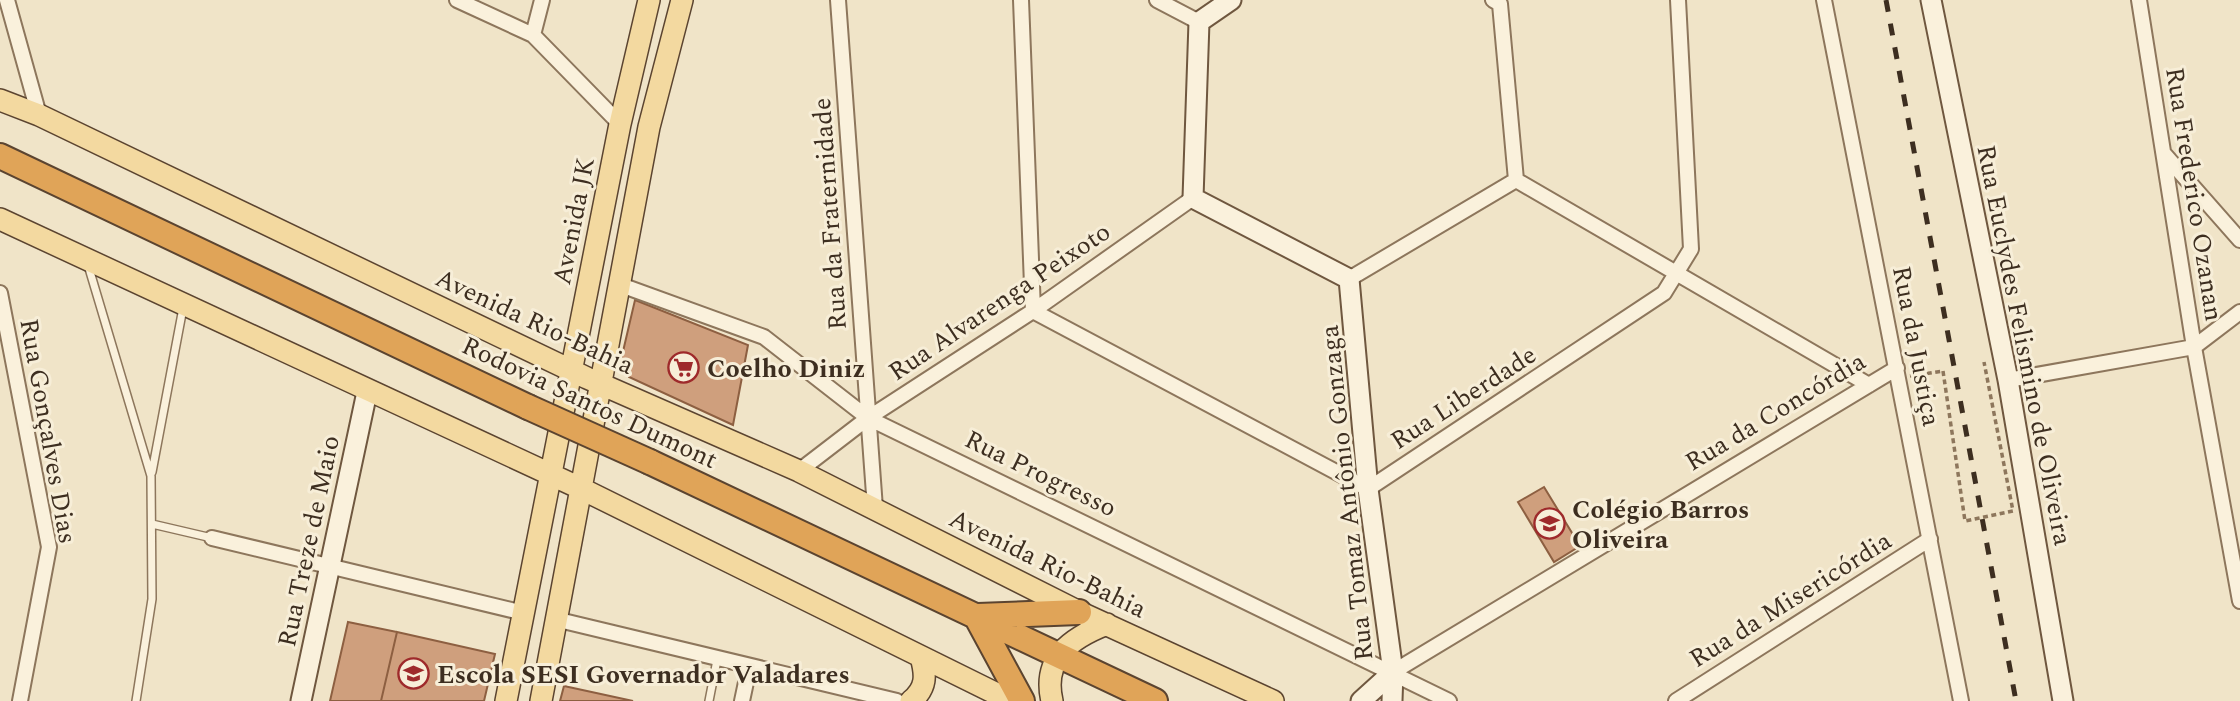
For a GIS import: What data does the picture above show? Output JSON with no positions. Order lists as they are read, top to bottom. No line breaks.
{"streets":{"highway":["Rodovia Santos Dumont"],"main road":["Avenida JK","Avenida Rio-Bahia"],"street":["Rua Frederico Ozanan","Rua da Fraternidade","Rua Alvarenga Peixoto","Rua Euclydes Felismino de Oliveira","Rua da Justiça","Rua Liberdade","Rua da Concórdia","Rua Gonçalves Dias","Rua Progresso","Rua Tomaz Antônio Gonzaga","Rua Treze de Maio","Rua da Misericórdia"]},"crossings":[["Rua da Fraternidade","Rua Alvarenga Peixoto"],["Rua da Fraternidade","Avenida Rio-Bahia"],["Rua da Fraternidade","Rua Progresso"],["Avenida JK","Avenida Rio-Bahia"],["Rua Alvarenga Peixoto","Avenida Rio-Bahia"],["Rua Alvarenga Peixoto","Rua Progresso"],["Rua da Justiça","Rua da Concórdia"],["Rua da Justiça","Rua da Misericórdia"],["Rua Liberdade","Rua Tomaz Antônio Gonzaga"],["Rua da Concórdia","Rua Progresso"],["Rua da Concórdia","Rua Tomaz Antônio Gonzaga"],["Rua Progresso","Rua Tomaz Antônio Gonzaga"]],"places":{"supermarket":["Coelho Diniz"],"school or university":["Colégio Barros Oliveira","Escola SESI Governador Valadares"]}}
